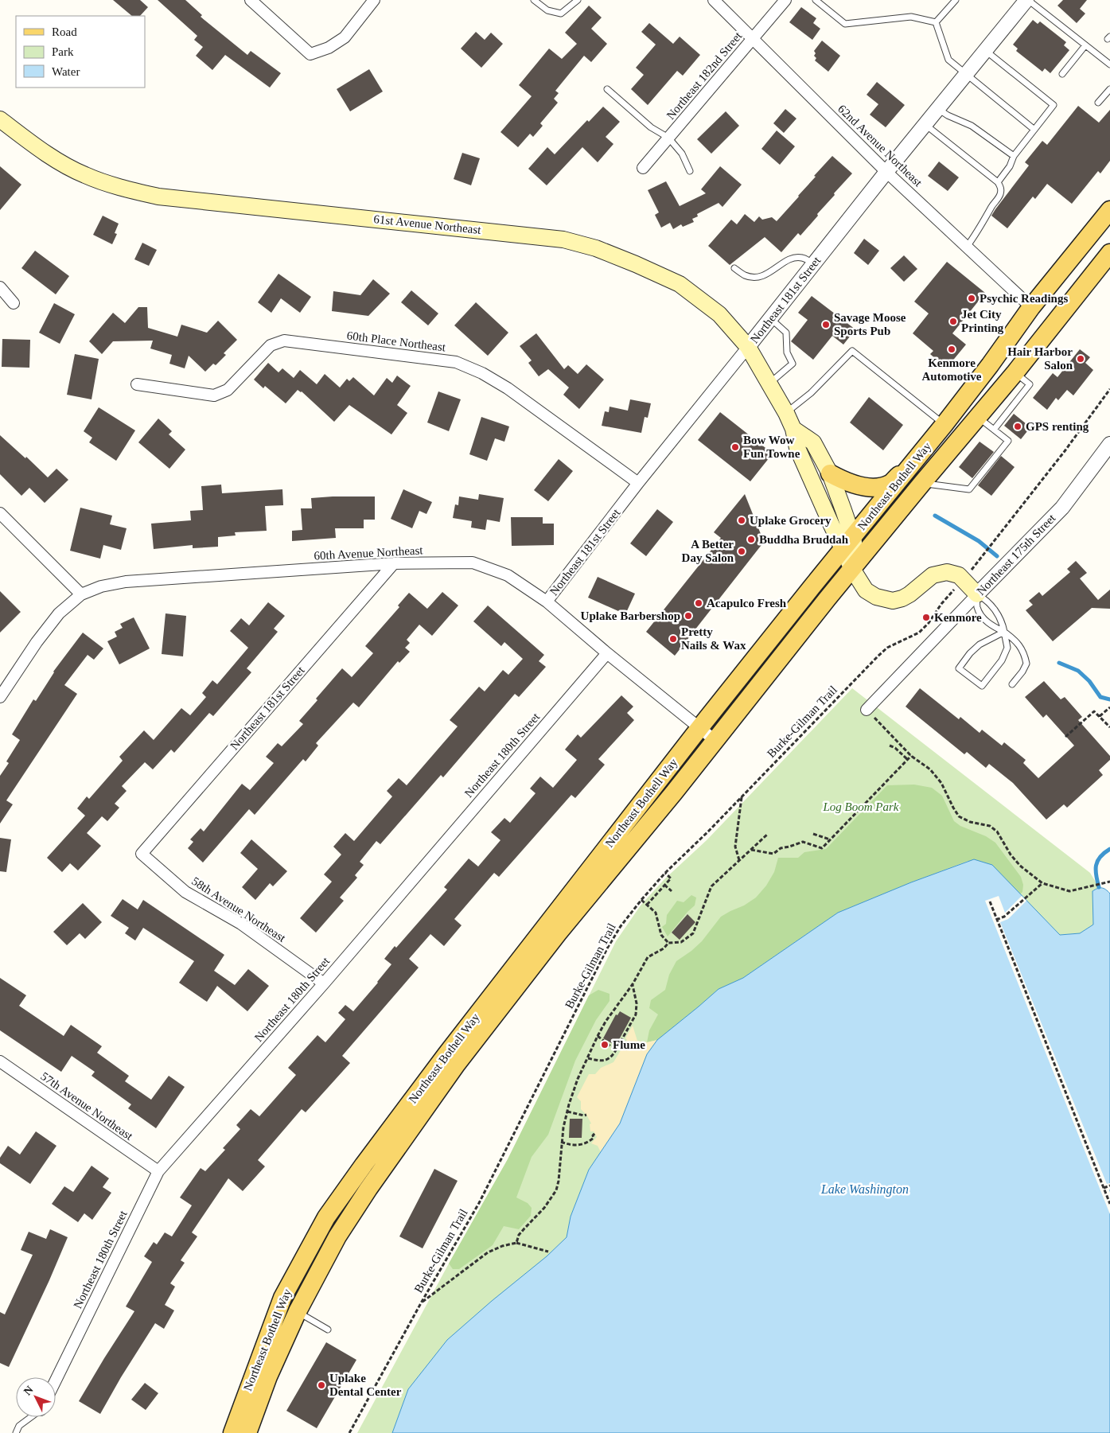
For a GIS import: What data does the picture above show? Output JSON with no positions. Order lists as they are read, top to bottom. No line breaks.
{"streets":{"main road":["61st Avenue Northeast","Northeast Bothell Way"],"street":["Northeast 182nd Street","62nd Avenue Northeast","Northeast 181st Street","60th Place Northeast","60th Avenue Northeast","Northeast 175th Street","Northeast 180th Street","58th Avenue Northeast","57th Avenue Northeast"],"path":["Burke-Gilman Trail"]},"crossings":[["Northeast 182nd Street","62nd Avenue Northeast"],["62nd Avenue Northeast","Northeast 181st Street"],["62nd Avenue Northeast","Northeast Bothell Way"],["61st Avenue Northeast","Northeast 181st Street"],["61st Avenue Northeast","Northeast Bothell Way"],["61st Avenue Northeast","Northeast 175th Street"],["Northeast 181st Street","60th Place Northeast"],["Northeast 181st Street","60th Avenue Northeast"],["Northeast 181st Street","58th Avenue Northeast"],["Northeast Bothell Way","60th Avenue Northeast"],["60th Avenue Northeast","Northeast 180th Street"],["Northeast 180th Street","58th Avenue Northeast"],["Northeast 180th Street","57th Avenue Northeast"]],"water":["Lake Washington"],"parks":["Log Boom Park"],"places":["Psychic Readings","Jet City Printing","Savage Moose Sports Pub","Kenmore Automotive","Hair Harbor Salon","GPS renting","Bow Wow Fun Towne","Uplake Grocery","Buddha Bruddah","A Better Day Salon","Acapulco Fresh","Uplake Barbershop","Kenmore","Pretty Nails & Wax","Flume","Uplake Dental Center"],"legend":["Road","Park","Water"],"north":"top left"}
